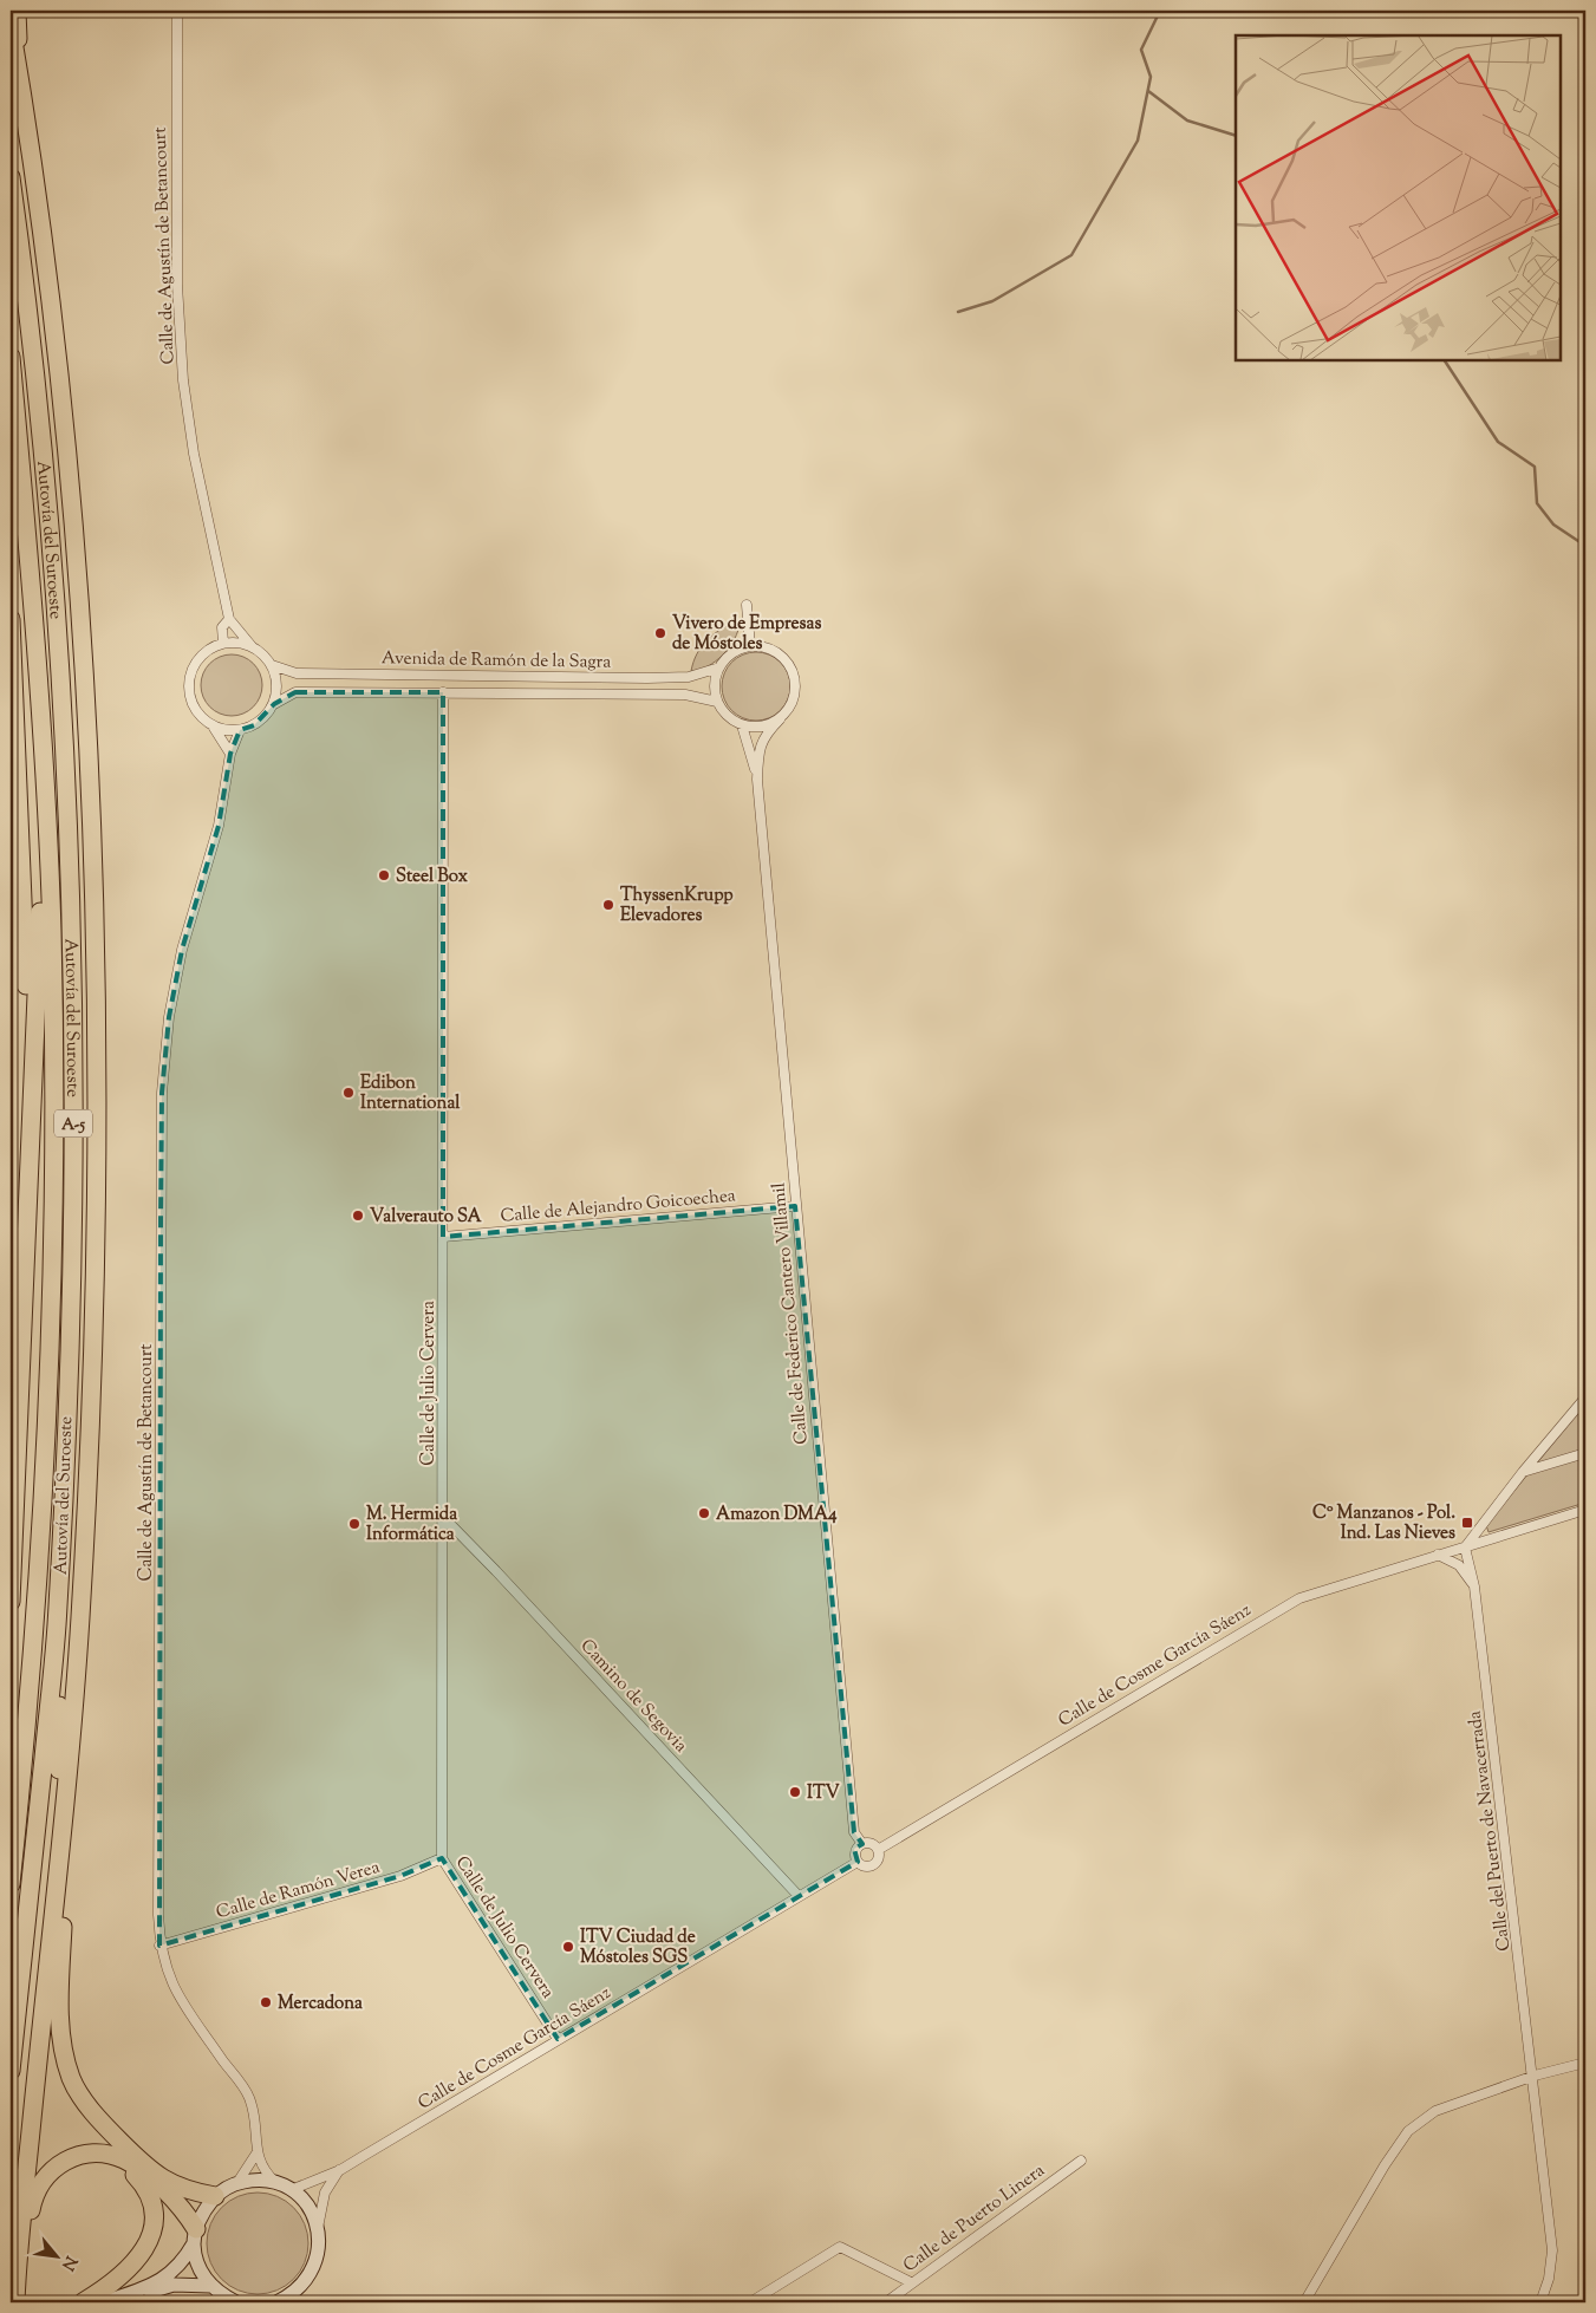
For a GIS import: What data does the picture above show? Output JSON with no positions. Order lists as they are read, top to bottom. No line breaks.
{"streets":{"highway":["Autovía del Suroeste","A-5"],"street":["Calle de Agustín de Betancourt","Avenida de Ramón de la Sagra","Calle de Alejandro Goicoechea","Calle de Federico Cantero Villamil","Calle de Julio Cervera","Calle de Cosme García Sáenz","Camino de Segovia","Calle del Puerto de Navacerrada","Calle de Ramón Verea","Calle de Puerto Linera"]},"crossings":[["Calle de Agustín de Betancourt","Avenida de Ramón de la Sagra"],["Calle de Agustín de Betancourt","Calle de Cosme García Sáenz"],["Calle de Agustín de Betancourt","Calle de Ramón Verea"],["Avenida de Ramón de la Sagra","Calle de Federico Cantero Villamil"],["Avenida de Ramón de la Sagra","Calle de Julio Cervera"],["Calle de Alejandro Goicoechea","Calle de Federico Cantero Villamil"],["Calle de Alejandro Goicoechea","Calle de Julio Cervera"],["Calle de Federico Cantero Villamil","Calle de Cosme García Sáenz"],["Calle de Julio Cervera","Calle de Cosme García Sáenz"],["Calle de Julio Cervera","Camino de Segovia"],["Calle de Julio Cervera","Calle de Ramón Verea"],["Calle de Cosme García Sáenz","Camino de Segovia"],["Calle de Cosme García Sáenz","Calle del Puerto de Navacerrada"]],"places":{"other":["Vivero de Empresas de Móstoles","Steel Box","ThyssenKrupp Elevadores","Edibon International","Valverauto SA","Amazon DMA4","M. Hermida Informática","ITV","ITV Ciudad de Móstoles SGS","Mercadona"],"transit":["Cº Manzanos - Pol. Ind. Las Nieves"]},"north":"bottom right"}
